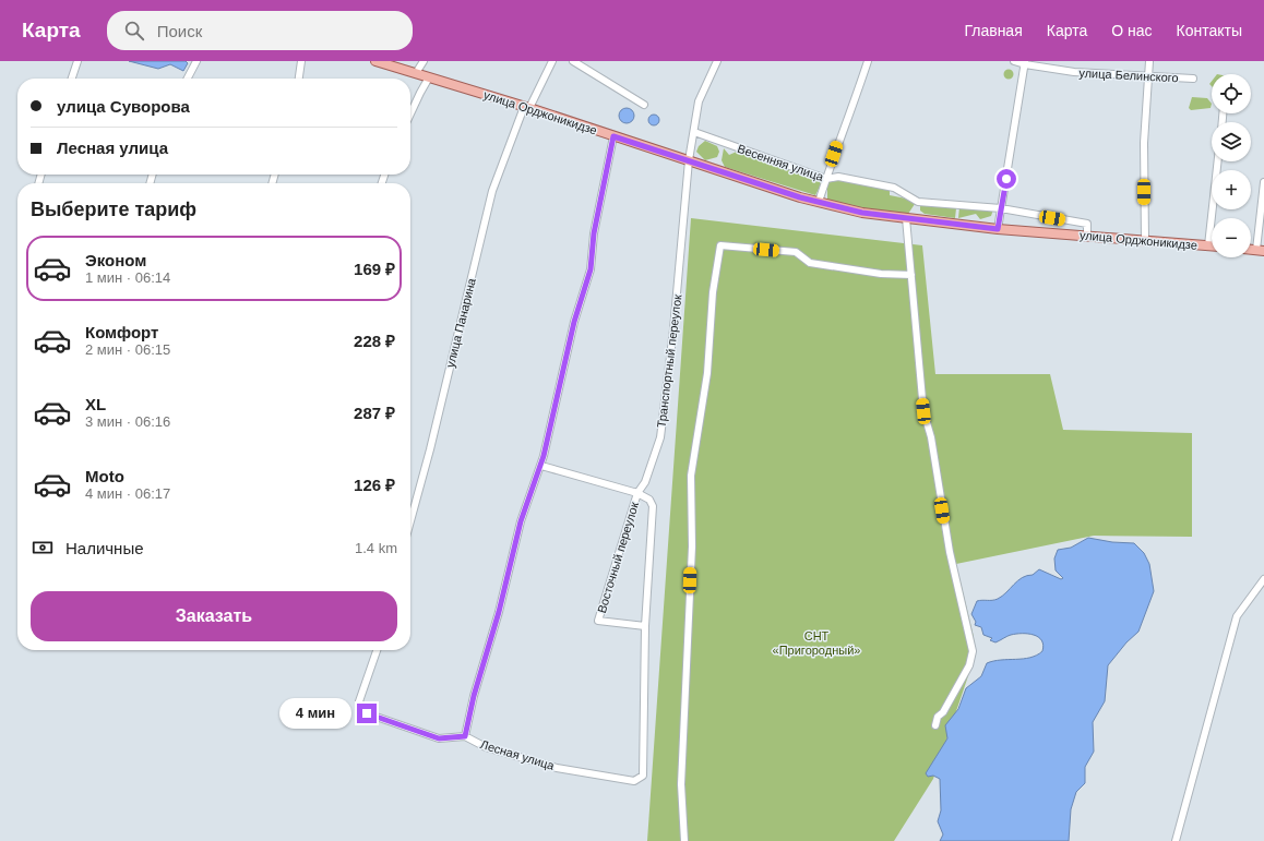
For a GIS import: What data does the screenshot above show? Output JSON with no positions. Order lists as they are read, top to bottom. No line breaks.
{"streets":{"main road":["улица Орджоникидзе"],"street":["улица Белинского","Весенняя улица","улица Панарина","Транспортный переулок","Восточный переулок","Лесная улица"]},"crossings":[["улица Орджоникидзе","Весенняя улица"],["улица Орджоникидзе","улица Панарина"],["улица Орджоникидзе","Транспортный переулок"],["Весенняя улица","Транспортный переулок"],["Транспортный переулок","Восточный переулок"],["Восточный переулок","Лесная улица"]],"parks":["СНТ «Пригородный»"],"page":{"header":"Карта","search":"Поиск","nav":["Главная","Карта","О нас","Контакты"],"map_buttons":["+","−"],"banner":["улица Суворова","Лесная улица"],"heading":"Выберите тариф","list":[{"name":"Эконом","note":"1 мин · 06:14","value":"169 ₽"},{"name":"Комфорт","note":"2 мин · 06:15","value":"228 ₽"},{"name":"XL","note":"3 мин · 06:16","value":"287 ₽"},{"name":"Moto","note":"4 мин · 06:17","value":"126 ₽"}],"pay":["Наличные","1.4 km"],"buttons":"Заказать","bubble":"4 мин"}}
